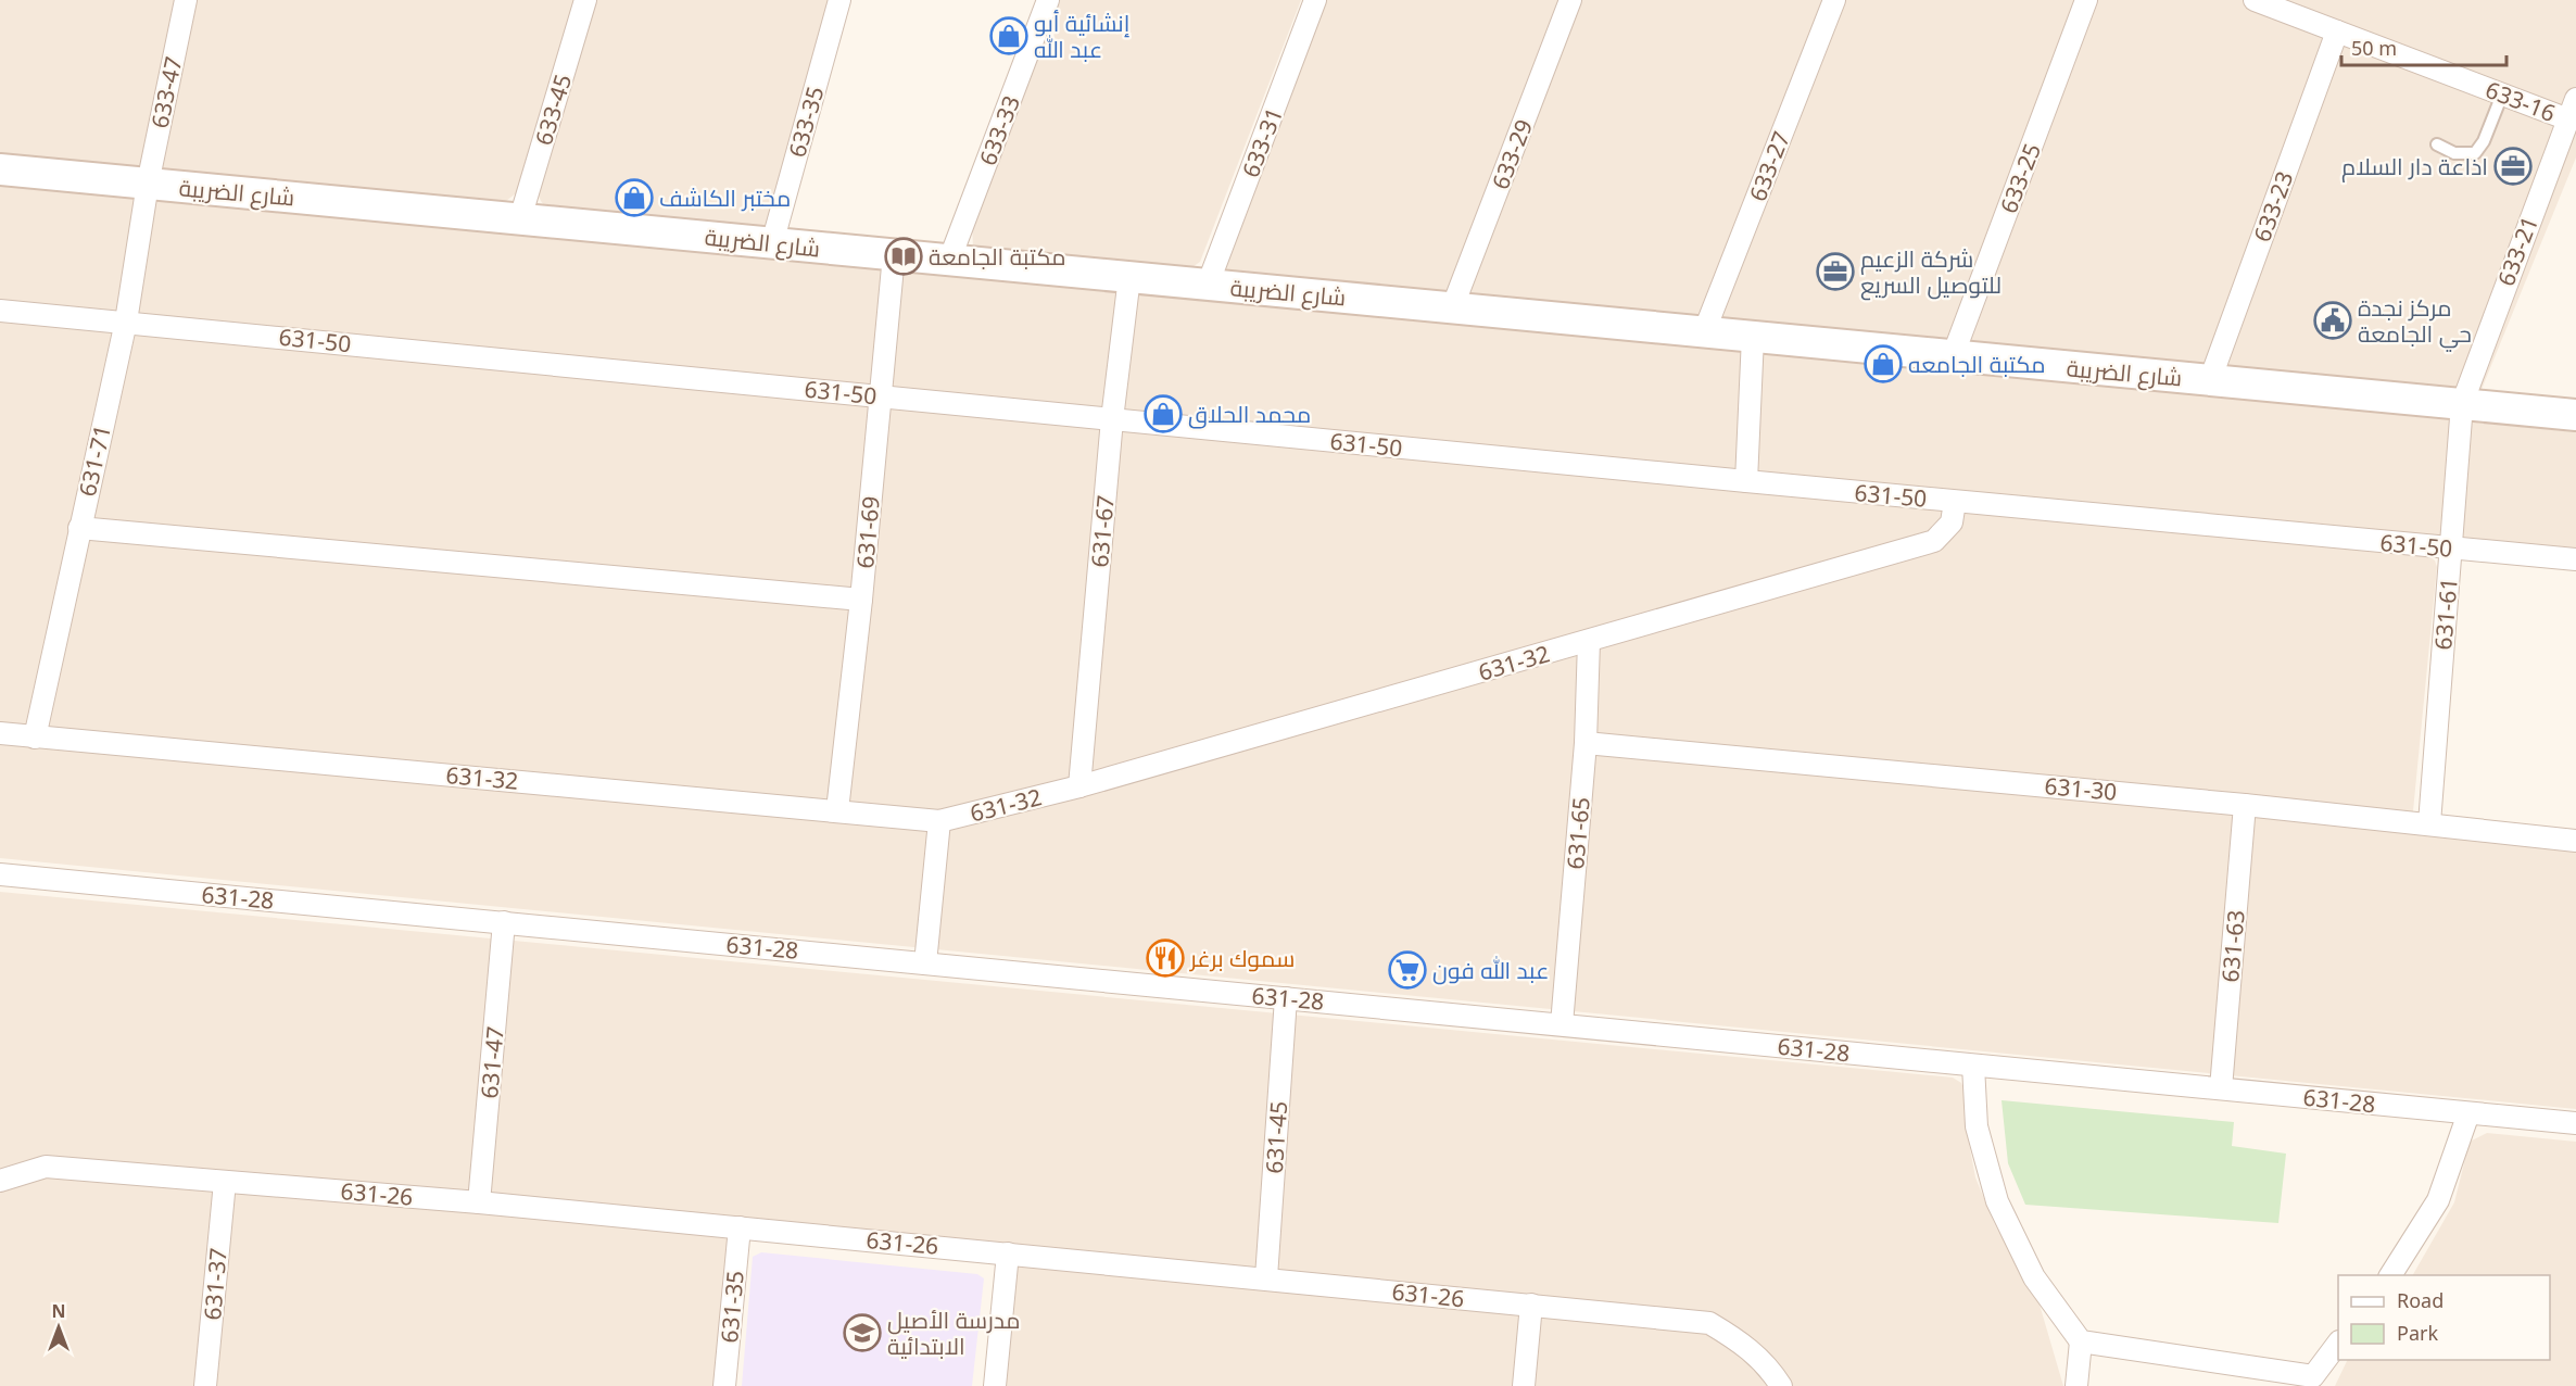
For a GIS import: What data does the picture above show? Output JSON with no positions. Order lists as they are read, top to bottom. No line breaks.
{"streets":{"street":["633-47","633-16","633-45","633-35","633-33","633-31","633-29","633-27","633-25","شارع الضريبة","633-23","633-21","631-50","631-71","631-67","631-69","631-61","631-32","631-30","631-65","631-28","631-63","631-47","631-45","631-26","631-37","631-35"]},"crossings":[["633-47","شارع الضريبة"],["633-47","631-71"],["633-16","633-23"],["633-16","633-21"],["633-45","شارع الضريبة"],["633-35","شارع الضريبة"],["633-33","شارع الضريبة"],["633-31","شارع الضريبة"],["633-29","شارع الضريبة"],["633-27","شارع الضريبة"],["633-25","شارع الضريبة"],["شارع الضريبة","633-23"],["شارع الضريبة","633-21"],["شارع الضريبة","631-71"],["شارع الضريبة","631-67"],["شارع الضريبة","631-69"],["شارع الضريبة","631-61"],["633-21","631-61"],["631-50","631-71"],["631-50","631-67"],["631-50","631-69"],["631-50","631-61"],["631-50","631-32"],["631-71","631-32"],["631-67","631-32"],["631-69","631-32"],["631-61","631-30"],["631-32","631-65"],["631-30","631-65"],["631-30","631-63"],["631-65","631-28"],["631-28","631-63"],["631-28","631-47"],["631-28","631-45"],["631-47","631-26"],["631-45","631-26"],["631-26","631-37"],["631-26","631-35"]],"places":{"shop":["إنشائية أبو عبد الله","مختبر الكاشف","مكتبة الجامعه","محمد الحلاق"],"office":["اذاعة دار السلام","شركة الزعيم للتوصيل السريع"],"library":["مكتبة الجامعة"],"public building":["مركز نجدة حي الجامعة"],"restaurant":["سموك برغر"],"supermarket":["عبد الله فون"],"school or university":["مدرسة الأصيل الابتدائية"]},"legend":["Road","Park"],"scale_bar":"50 m","north":"top"}
